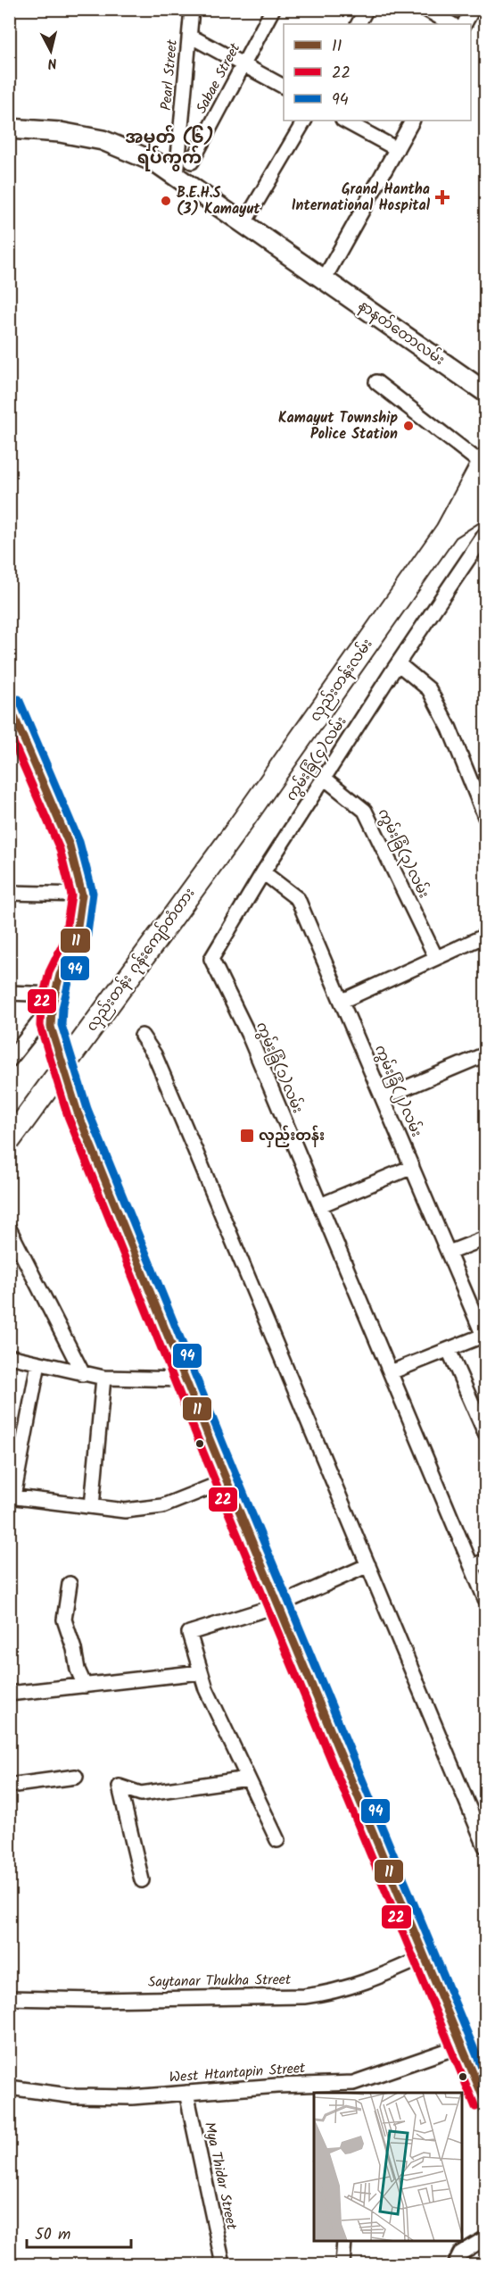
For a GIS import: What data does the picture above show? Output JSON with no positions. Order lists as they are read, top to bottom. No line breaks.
{"streets":{"main road":["နာနတ်တောလမ်း","လှည်းတန်းလမ်း","လှည်းတန်း ဂုန်းကျော်တံတား"],"street":["Pearl Street","Sabae Street","ကွမ်းခြံ(၄)လမ်း","ကွမ်းခြံ(၃)လမ်း","ကွမ်းခြံ(၁)လမ်း","ကွမ်းခြံ(၂)လမ်း","Saytanar Thukha Street","West Htantapin Street","Mya Thidar Street"]},"crossings":[["Pearl Street","နာနတ်တောလမ်း"],["လှည်းတန်းလမ်း","လှည်းတန်း ဂုန်းကျော်တံတား"],["ကွမ်းခြံ(၄)လမ်း","ကွမ်းခြံ(၃)လမ်း"],["ကွမ်းခြံ(၄)လမ်း","ကွမ်းခြံ(၁)လမ်း"],["ကွမ်းခြံ(၄)လမ်း","ကွမ်းခြံ(၂)လမ်း"],["ကွမ်းခြံ(၁)လမ်း","ကွမ်းခြံ(၂)လမ်း"],["West Htantapin Street","Mya Thidar Street"]],"districts":["အမှတ် (၆) ရပ်ကွက်"],"places":{"health":["Grand Hantha International Hospital"],"other":["B.E.H.S (3) Kamayut","Kamayut Township Police Station"],"transit":["လှည်းတန်း"]},"lines":["transit line 94","transit line 11","transit line 22"],"legend":["11","22","94"],"scale_bar":"50 m","north":"bottom"}
